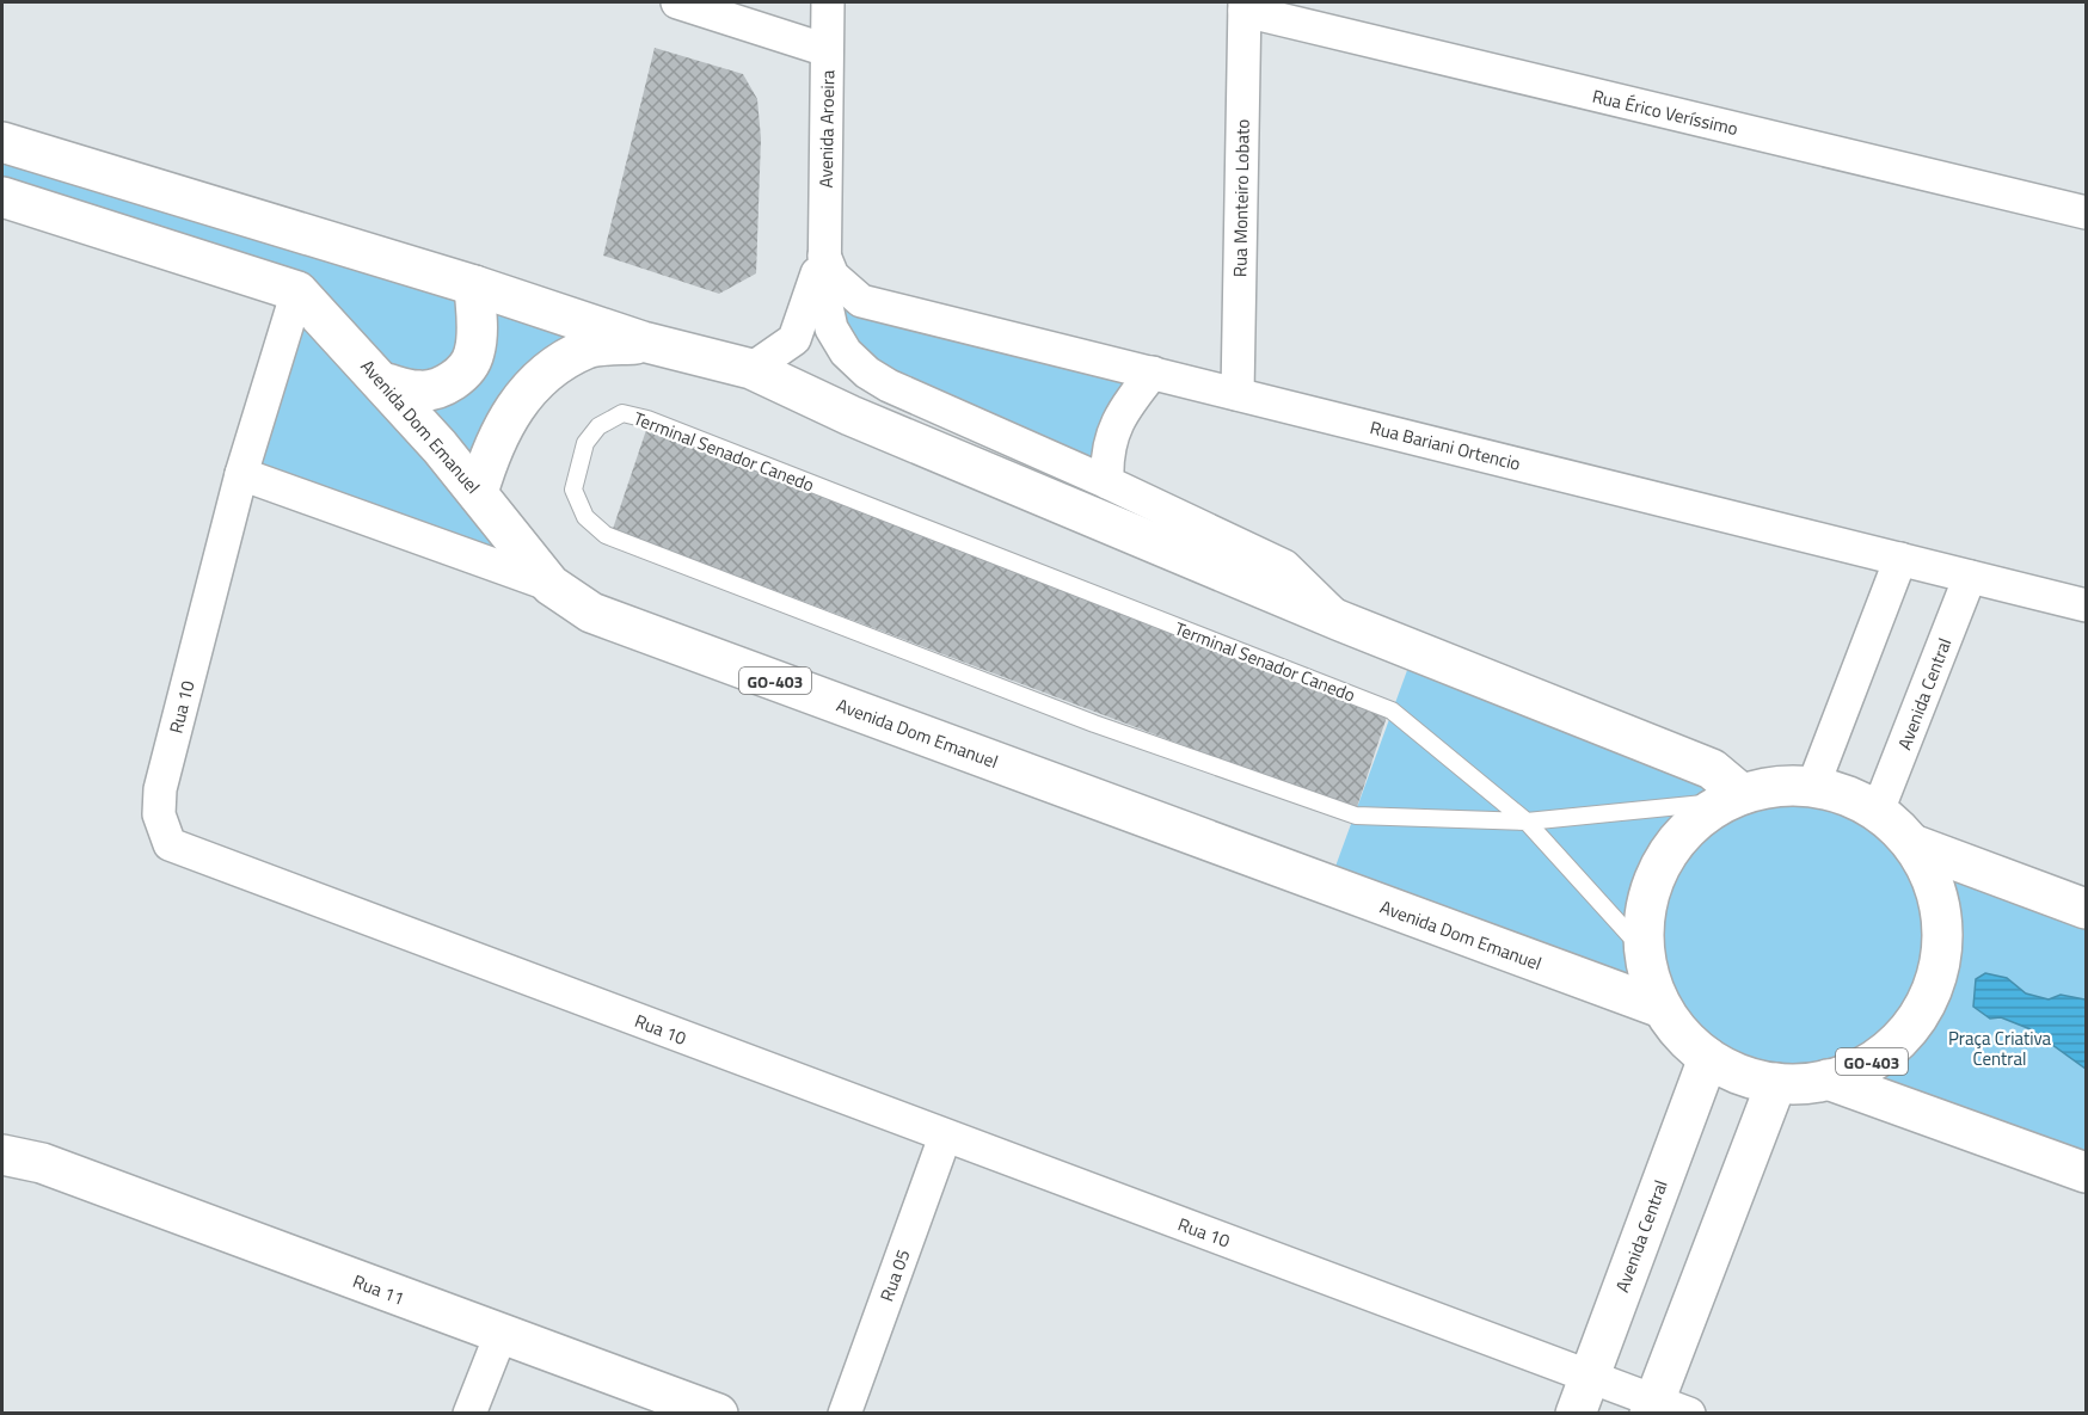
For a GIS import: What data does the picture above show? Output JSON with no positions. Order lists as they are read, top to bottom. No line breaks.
{"streets":{"main road":["Avenida Dom Emanuel","GO-403","Avenida Central","Rua 11"],"street":["Rua Érico Veríssimo","Avenida Aroeira","Rua Monteiro Lobato","Rua Bariani Ortencio","Rua 10","Rua 05"],"lane":["Terminal Senador Canedo"]},"crossings":[["Rua Érico Veríssimo","Rua Monteiro Lobato"],["Avenida Aroeira","Rua Bariani Ortencio"],["Rua Monteiro Lobato","Rua Bariani Ortencio"],["Avenida Dom Emanuel","GO-403"],["Avenida Dom Emanuel","Rua 10"],["Rua Bariani Ortencio","Avenida Central"],["Terminal Senador Canedo","GO-403"],["GO-403","Avenida Central"],["Avenida Central","Rua 10"],["Rua 10","Rua 05"]],"parks":["Praça Criativa Central"]}
